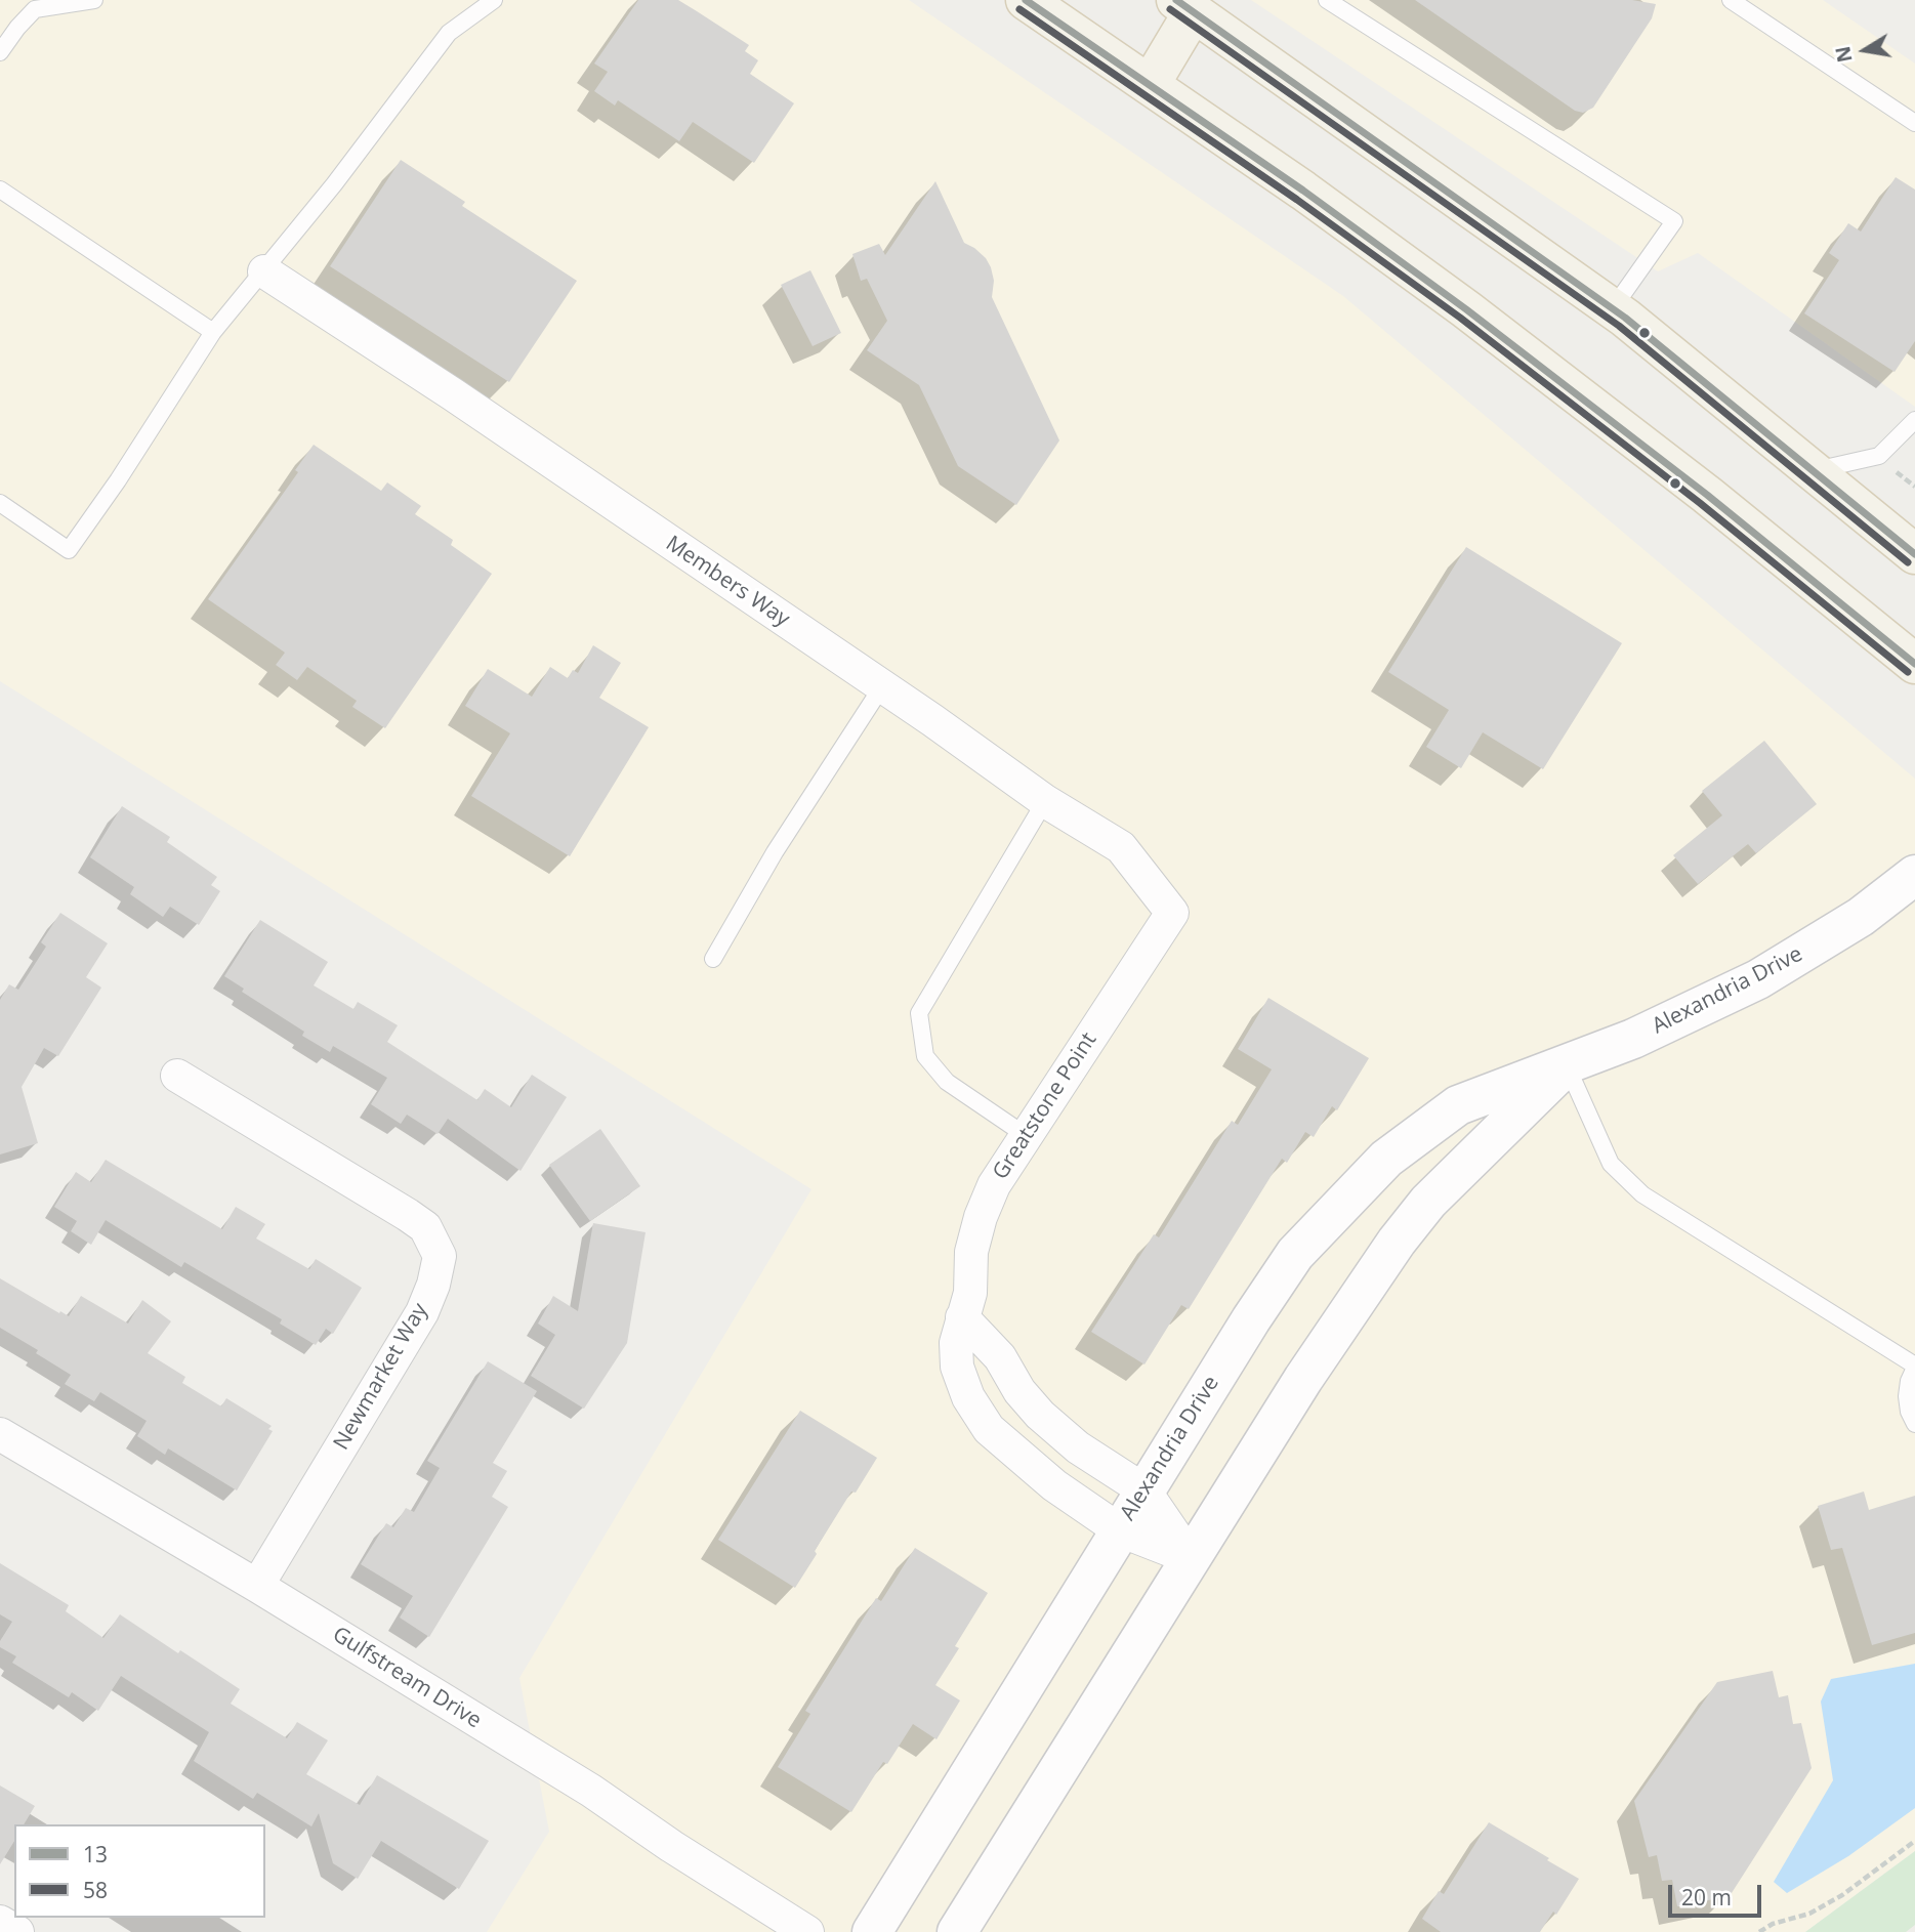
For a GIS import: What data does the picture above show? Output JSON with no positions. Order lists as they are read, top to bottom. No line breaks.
{"streets":{"street":["Members Way","Alexandria Drive","Greatstone Point","Newmarket Way","Gulfstream Drive"]},"crossings":[["Members Way","Greatstone Point"],["Alexandria Drive","Greatstone Point"],["Newmarket Way","Gulfstream Drive"]],"lines":["transit line 13","transit line 58"],"legend":["13","58"],"scale_bar":"20 m","north":"left"}
